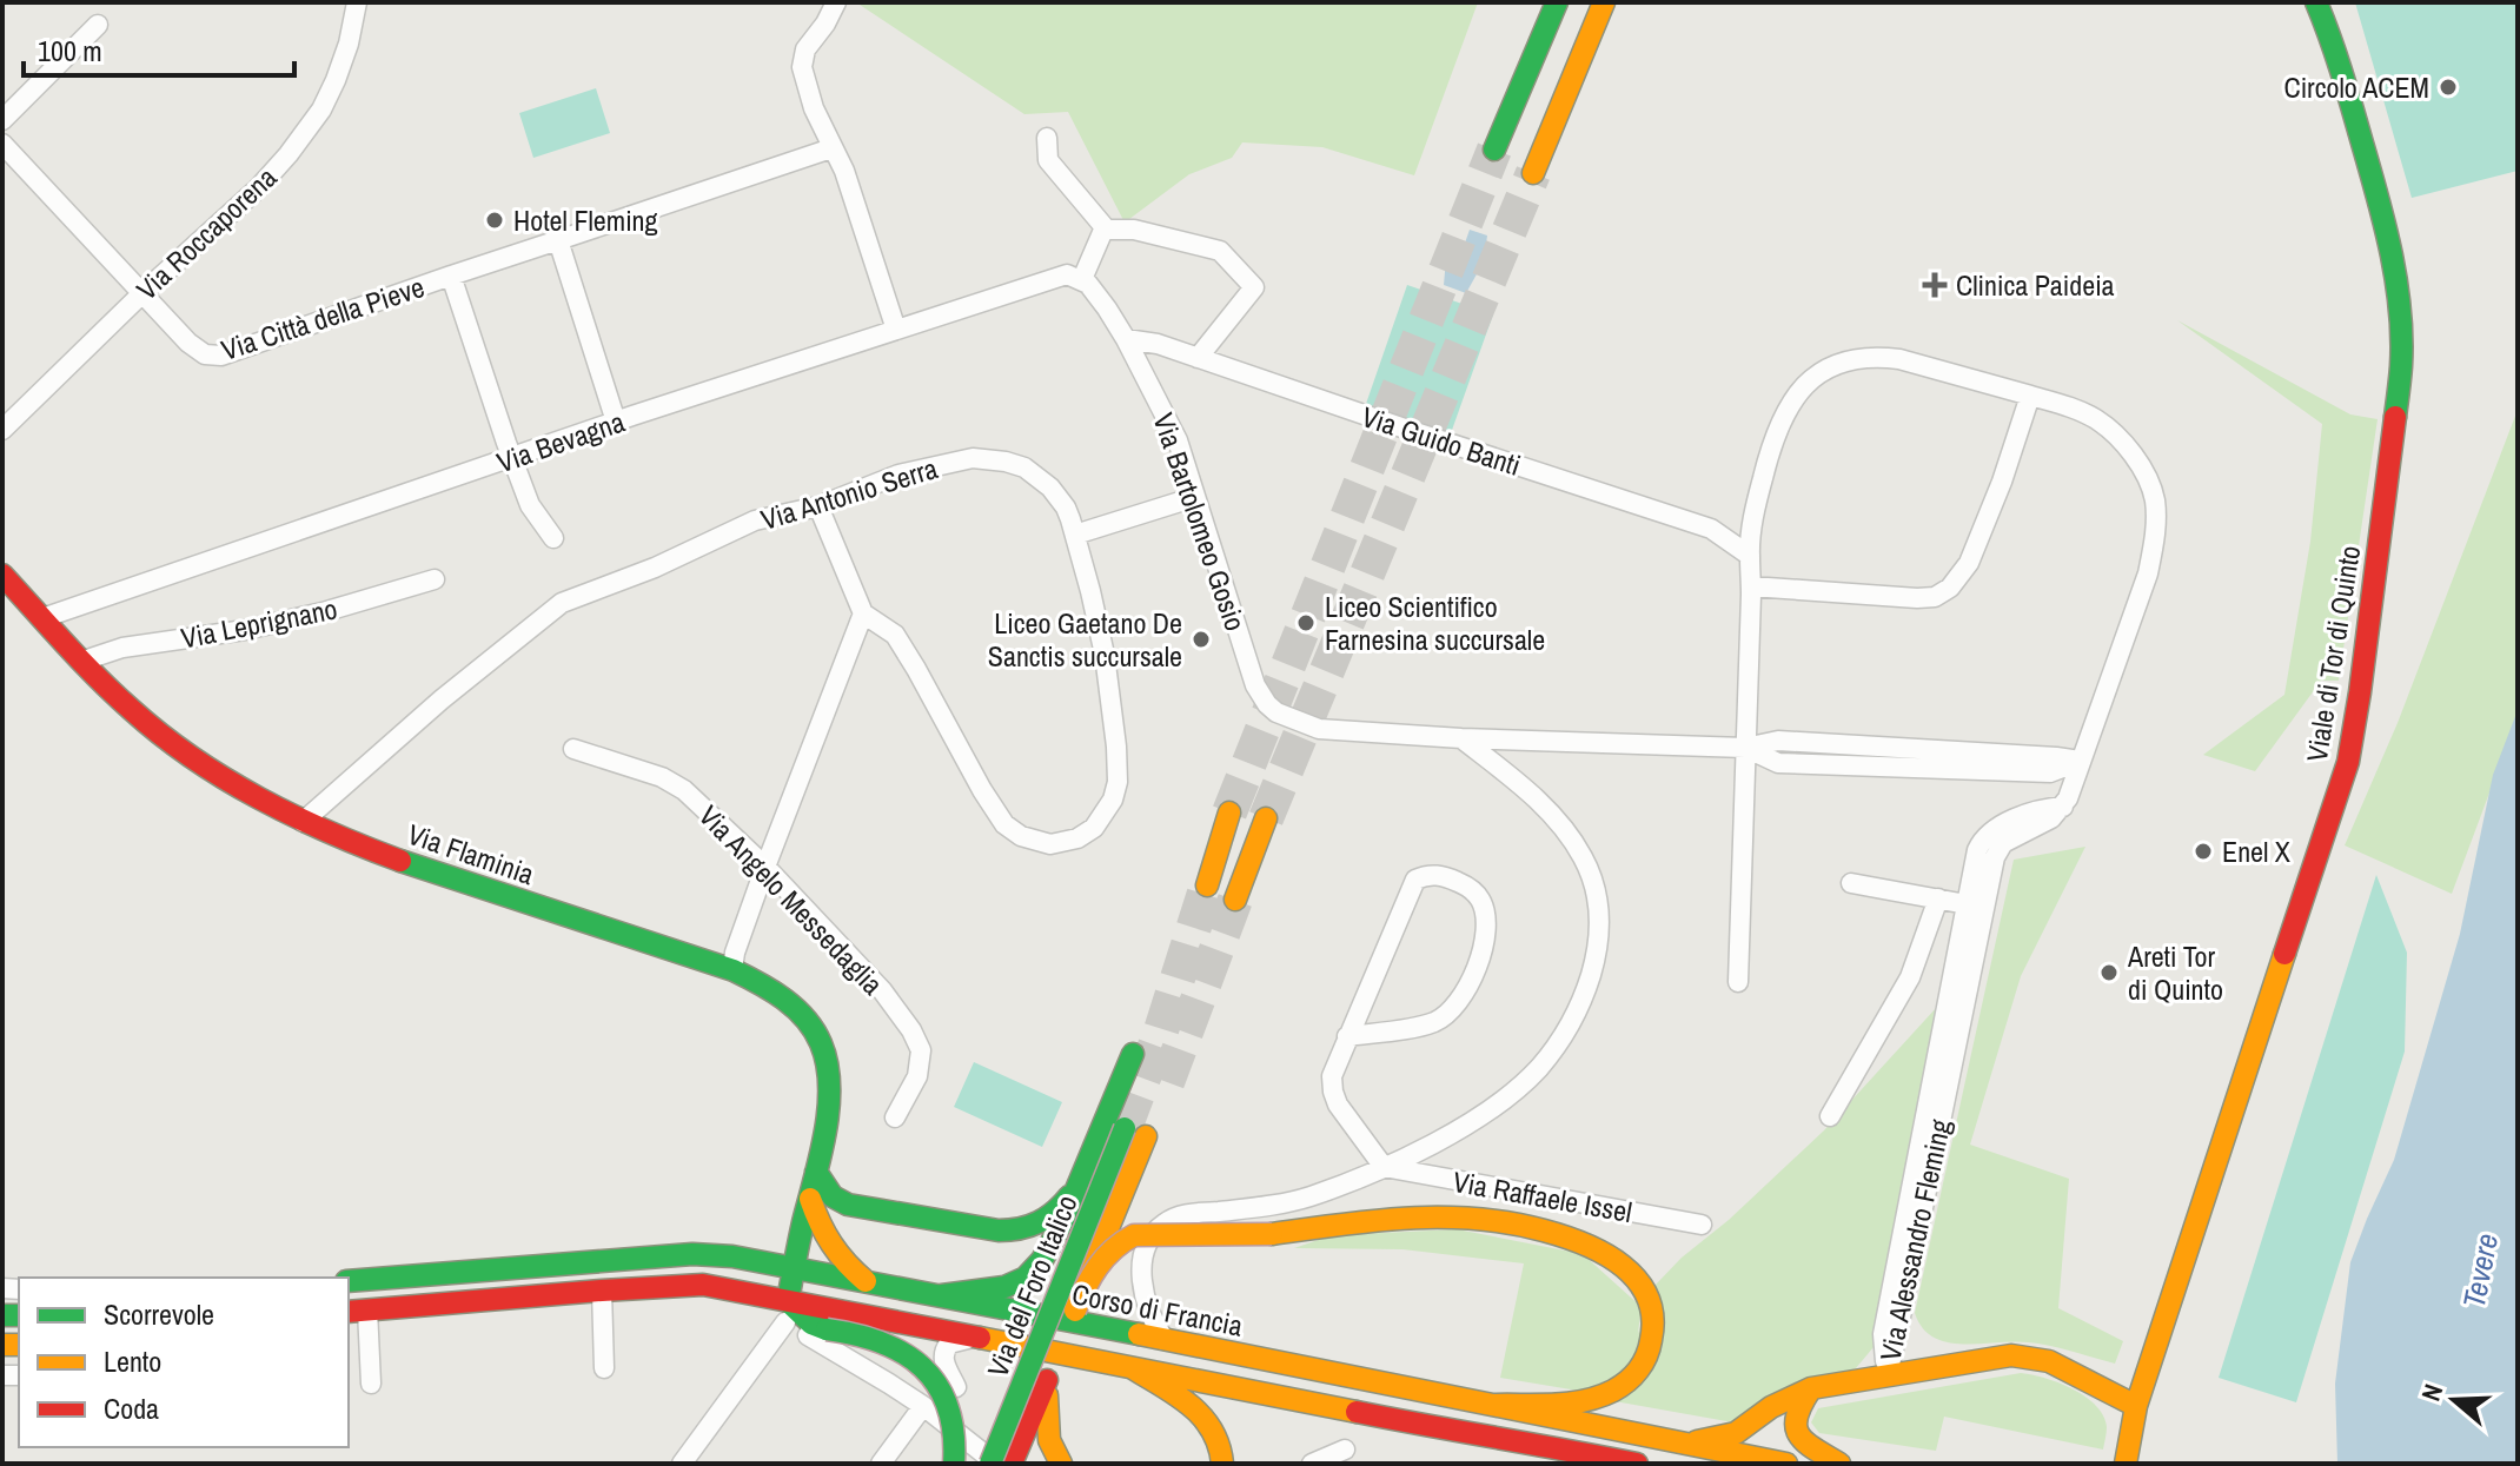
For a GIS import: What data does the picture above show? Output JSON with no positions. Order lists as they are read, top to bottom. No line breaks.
{"streets":{"main road":["Viale di Tor di Quinto","Via Flaminia","Via del Foro Italico","Corso di Francia"],"street":["Via Roccaporena","Via Città della Pieve","Via Guido Banti","Via Bevagna","Via Antonio Serra","Via Bartolomeo Gosio","Via Leprignano","Via Angelo Messedaglia","Via Raffaele Issel","Via Alessandro Fleming"]},"crossings":[["Via Roccaporena","Via Città della Pieve"],["Via Guido Banti","Via Bartolomeo Gosio"],["Via Bevagna","Via Bartolomeo Gosio"],["Via Bevagna","Via Flaminia"],["Via Antonio Serra","Via Flaminia"],["Via Leprignano","Via Flaminia"],["Via Flaminia","Corso di Francia"]],"water":["Tevere"],"places":{"other":["Circolo ACEM","Hotel Fleming","Liceo Scientifico Farnesina succursale","Liceo Gaetano De Sanctis succursale","Enel X","Areti Tor di Quinto"],"health":["Clinica Paideia"]},"legend":["Scorrevole","Lento","Coda"],"scale_bar":"100 m","north":"left"}
